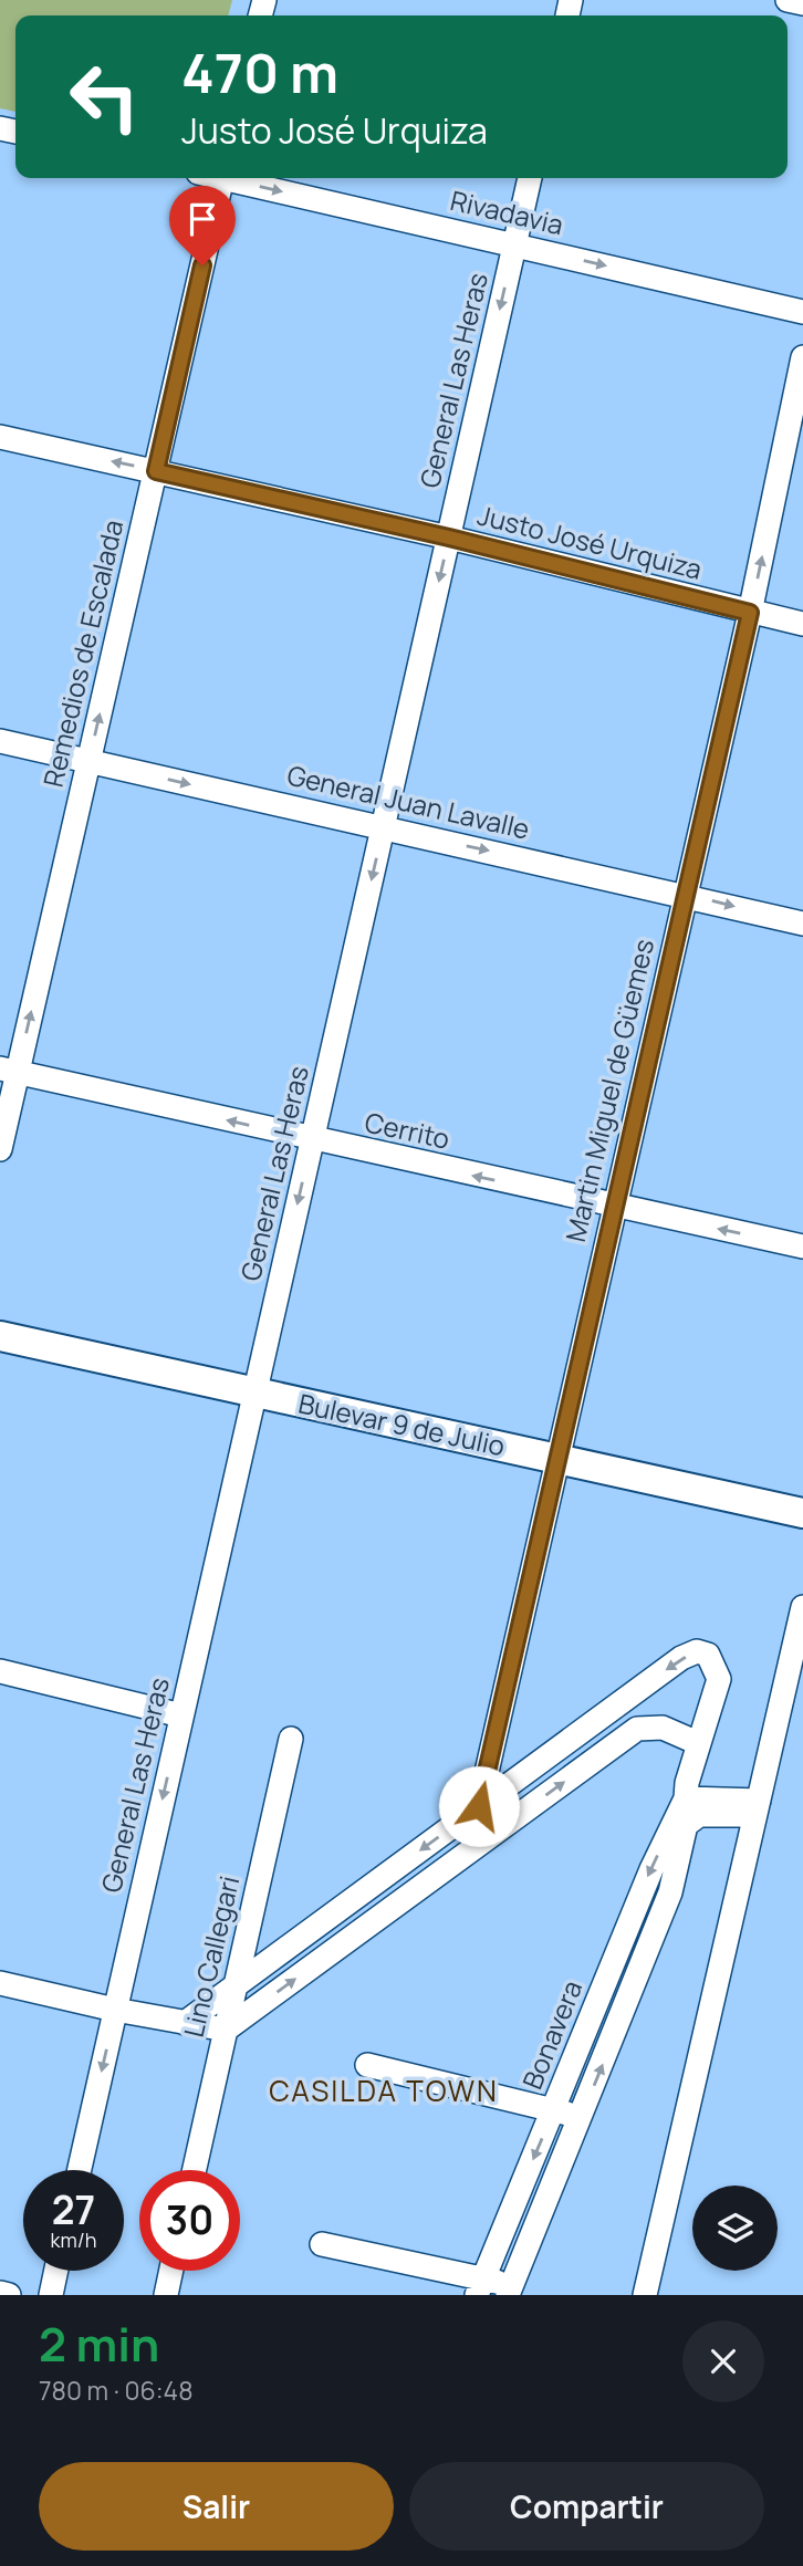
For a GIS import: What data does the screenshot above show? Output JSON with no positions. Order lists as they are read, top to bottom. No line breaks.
{"streets":{"main road":["Bulevar 9 de Julio"],"street":["Rivadavia","General Las Heras","Justo José Urquiza","Remedios de Escalada","General Juan Lavalle","Martin Miguel de Güemes","Cerrito","Lino Callegari","Bonavera"]},"crossings":[["Rivadavia","General Las Heras"],["General Las Heras","Justo José Urquiza"],["General Las Heras","General Juan Lavalle"],["General Las Heras","Cerrito"],["General Las Heras","Bulevar 9 de Julio"],["Justo José Urquiza","Remedios de Escalada"],["Justo José Urquiza","Martin Miguel de Güemes"],["Remedios de Escalada","General Juan Lavalle"],["Remedios de Escalada","Cerrito"],["General Juan Lavalle","Martin Miguel de Güemes"],["Martin Miguel de Güemes","Cerrito"],["Martin Miguel de Güemes","Bulevar 9 de Julio"]],"one_way":["Rivadavia","General Las Heras","Remedios de Escalada","General Juan Lavalle","Cerrito"],"districts":["CASILDA TOWN"],"page":{"turn":["470 m","Justo José Urquiza"],"speed":"27 km/h","limit":"30","heading":["2 min","780 m · 06:48"],"buttons":["Salir","Compartir"]}}
